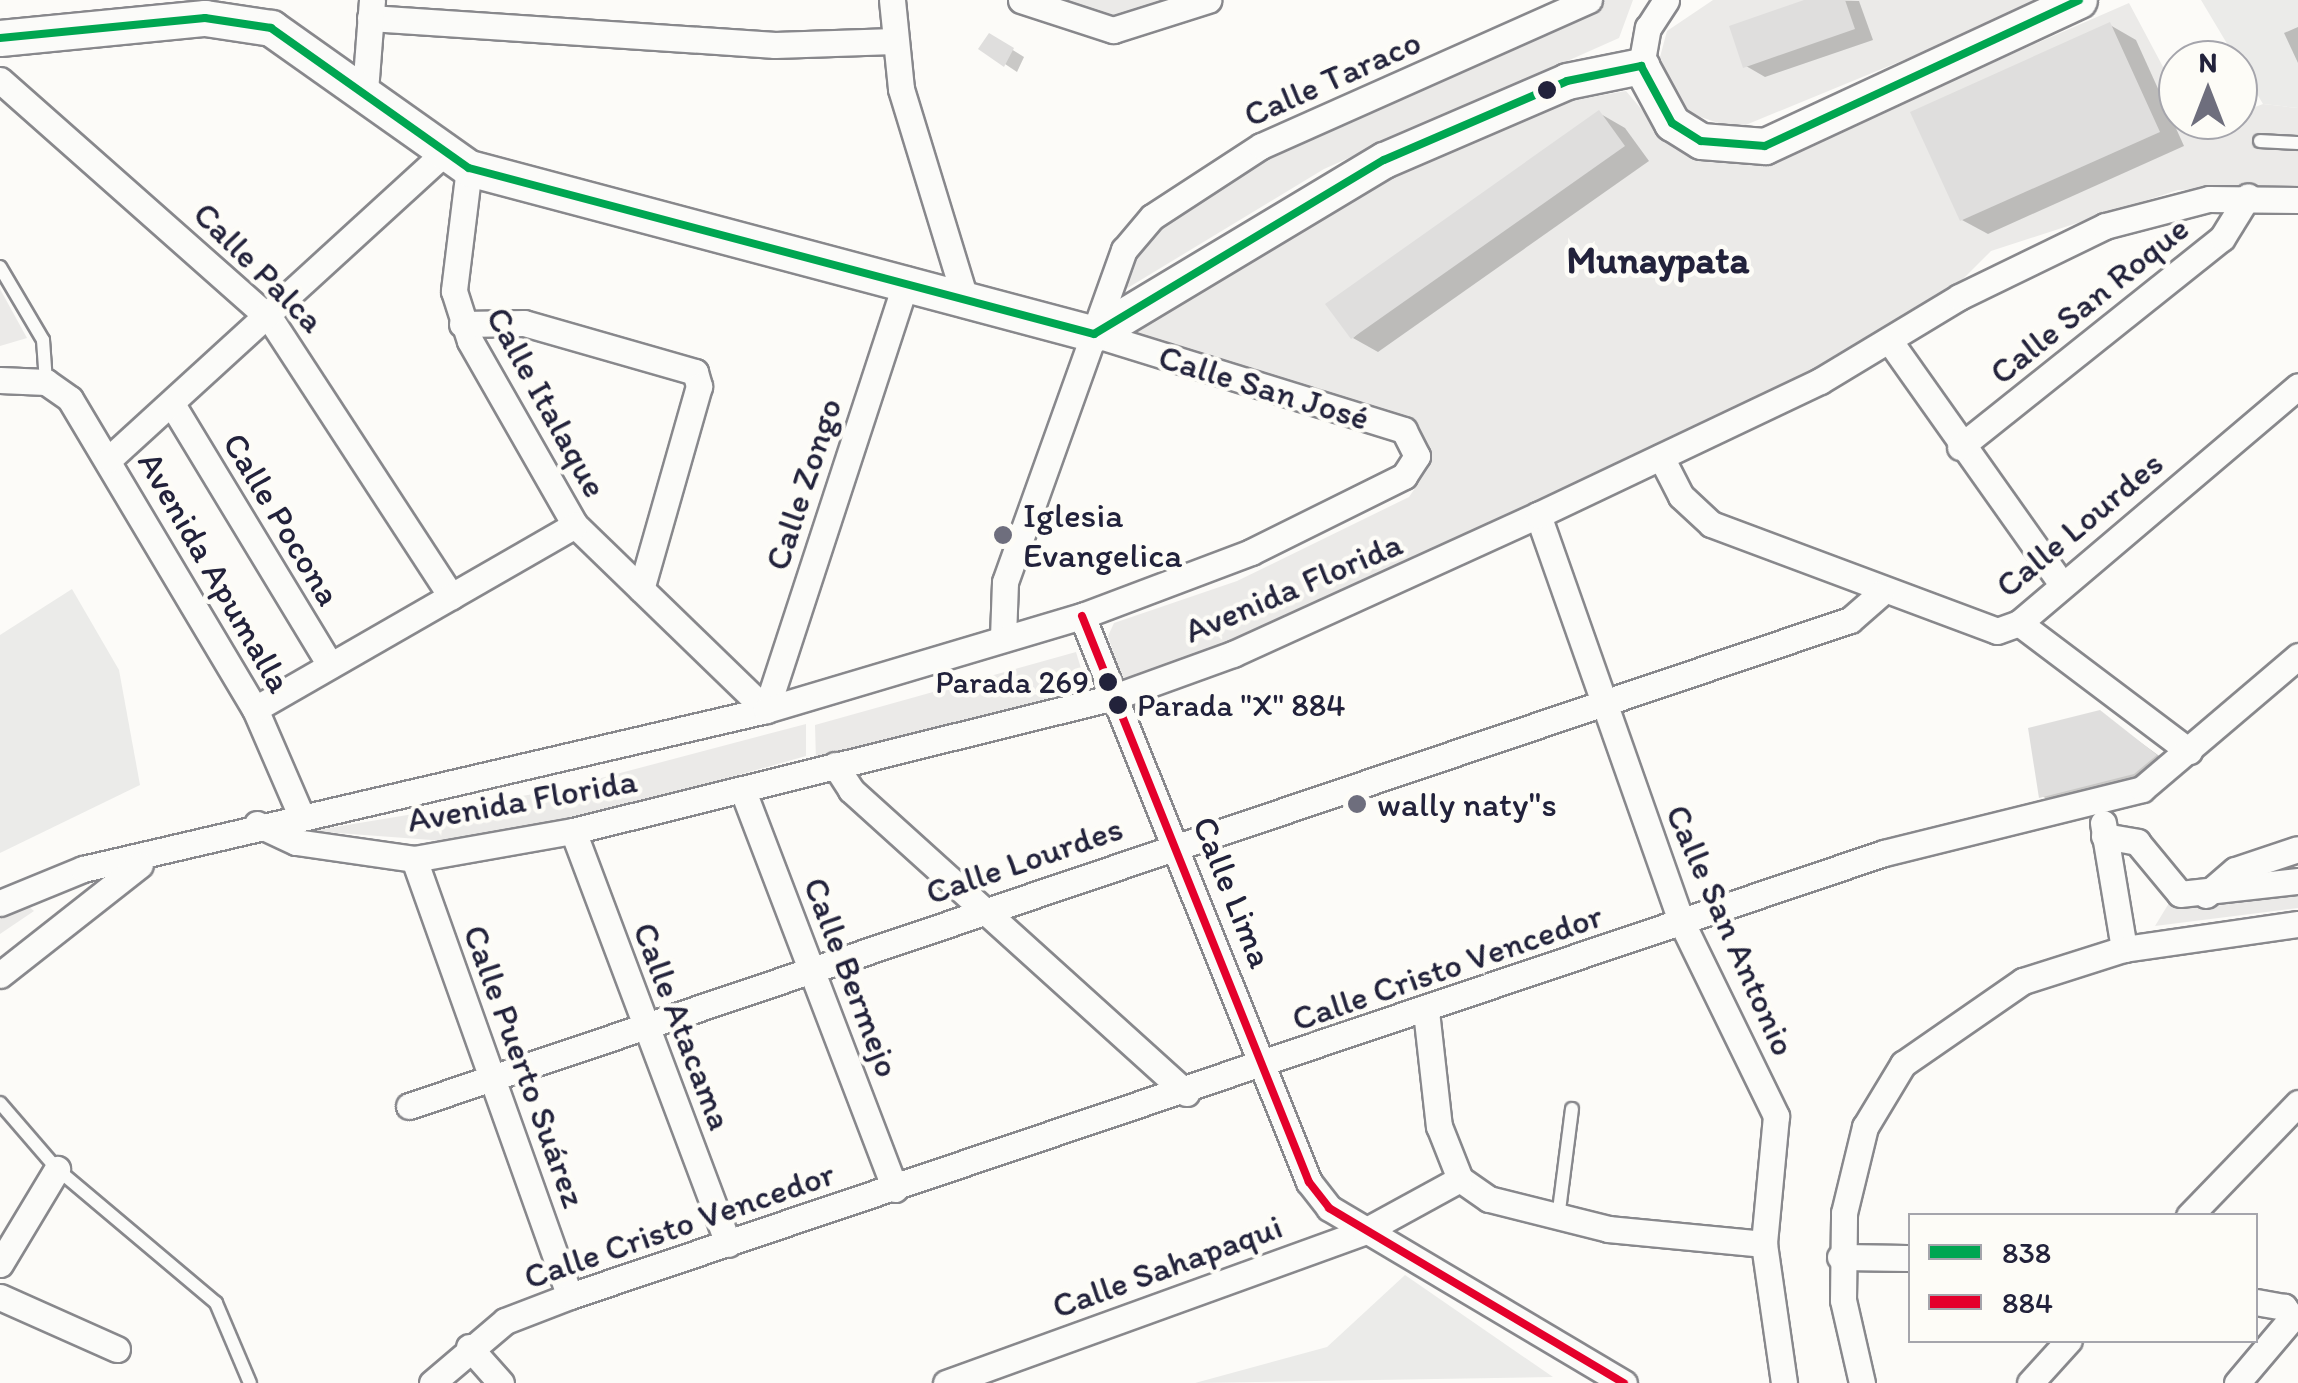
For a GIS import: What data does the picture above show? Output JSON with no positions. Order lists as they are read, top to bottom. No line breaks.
{"streets":{"street":["Calle Taraco","Calle Palca","Calle San Roque","Calle San José","Calle Italaque","Calle Zongo","Calle Pocona","Calle Lourdes","Avenida Apumalla","Avenida Florida","Calle Lima","Calle San Antonio","Calle Cristo Vencedor","Calle Bermejo","Calle Atacama","Calle Puerto Suárez","Calle Sahapaqui"]},"crossings":[["Calle Taraco","Calle San José"],["Calle San Roque","Avenida Florida"],["Calle San José","Calle Italaque"],["Calle San José","Calle Zongo"],["Calle San José","Avenida Florida"],["Calle Italaque","Calle Zongo"],["Calle Italaque","Avenida Florida"],["Calle Zongo","Avenida Florida"],["Calle Lourdes","Avenida Florida"],["Calle Lourdes","Calle Lima"],["Calle Lourdes","Calle San Antonio"],["Calle Lourdes","Calle Bermejo"],["Calle Lourdes","Calle Atacama"],["Calle Lourdes","Calle Puerto Suárez"],["Avenida Apumalla","Avenida Florida"],["Avenida Florida","Calle Lima"],["Avenida Florida","Calle San Antonio"],["Avenida Florida","Calle Bermejo"],["Avenida Florida","Calle Atacama"],["Avenida Florida","Calle Puerto Suárez"],["Calle Lima","Calle Cristo Vencedor"],["Calle Lima","Calle Sahapaqui"],["Calle San Antonio","Calle Cristo Vencedor"],["Calle Cristo Vencedor","Calle Bermejo"],["Calle Cristo Vencedor","Calle Atacama"],["Calle Cristo Vencedor","Calle Puerto Suárez"]],"districts":["Munaypata"],"places":["Iglesia Evangelica","Parada 269","Parada \"X\" 884","wally naty\"s"],"lines":["transit line 838","transit line 884"],"legend":["838","884"],"north":"top"}
